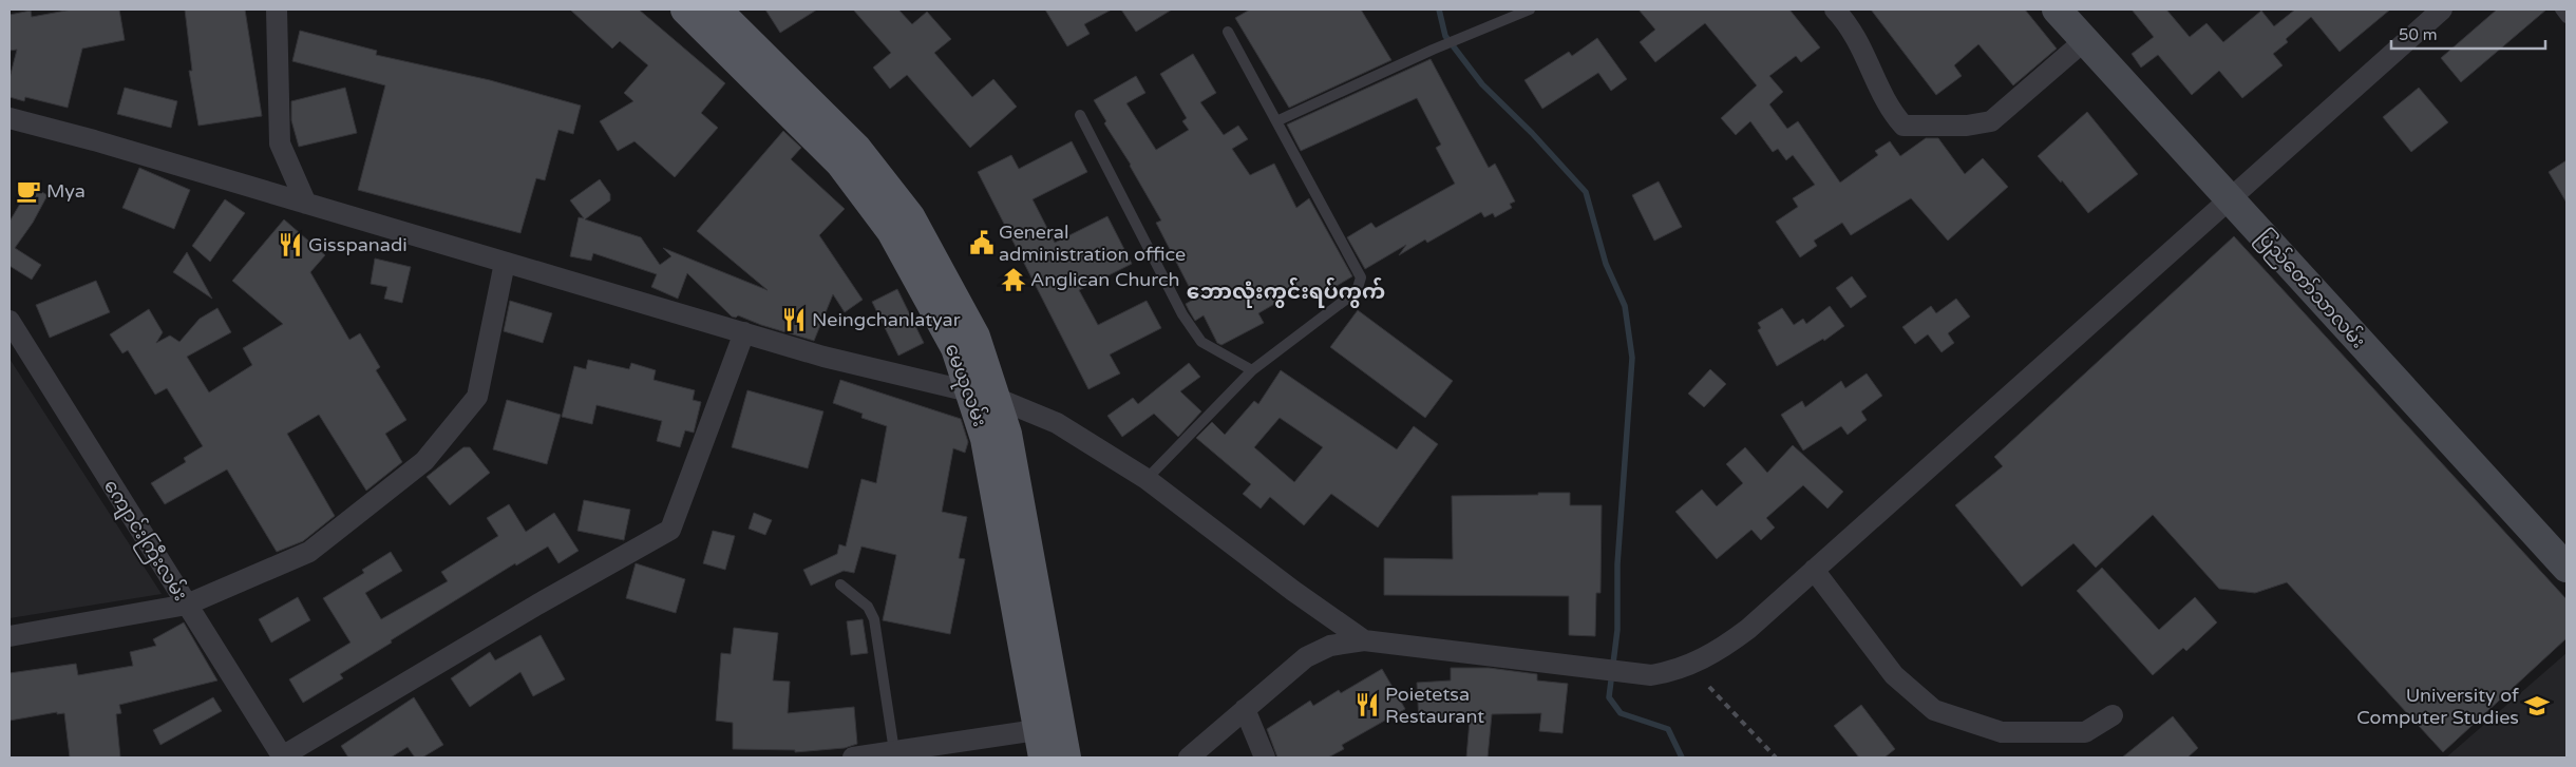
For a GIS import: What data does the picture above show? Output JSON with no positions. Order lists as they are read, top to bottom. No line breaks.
{"streets":{"main road":["မေယုလမ်း"],"street":["ပြည်တော်သာလမ်း","ကျောင်းကြီးလမ်း"]},"districts":["ဘောလုံးကွင်းရပ်ကွက်"],"places":{"cafe":["Mya"],"public building":["General administration office"],"restaurant":["Gisspanadi","Neingchanlatyar","Poietetsa Restaurant"],"temple":["Anglican Church"],"school or university":["University of Computer Studies"]},"scale_bar":"50 m"}
